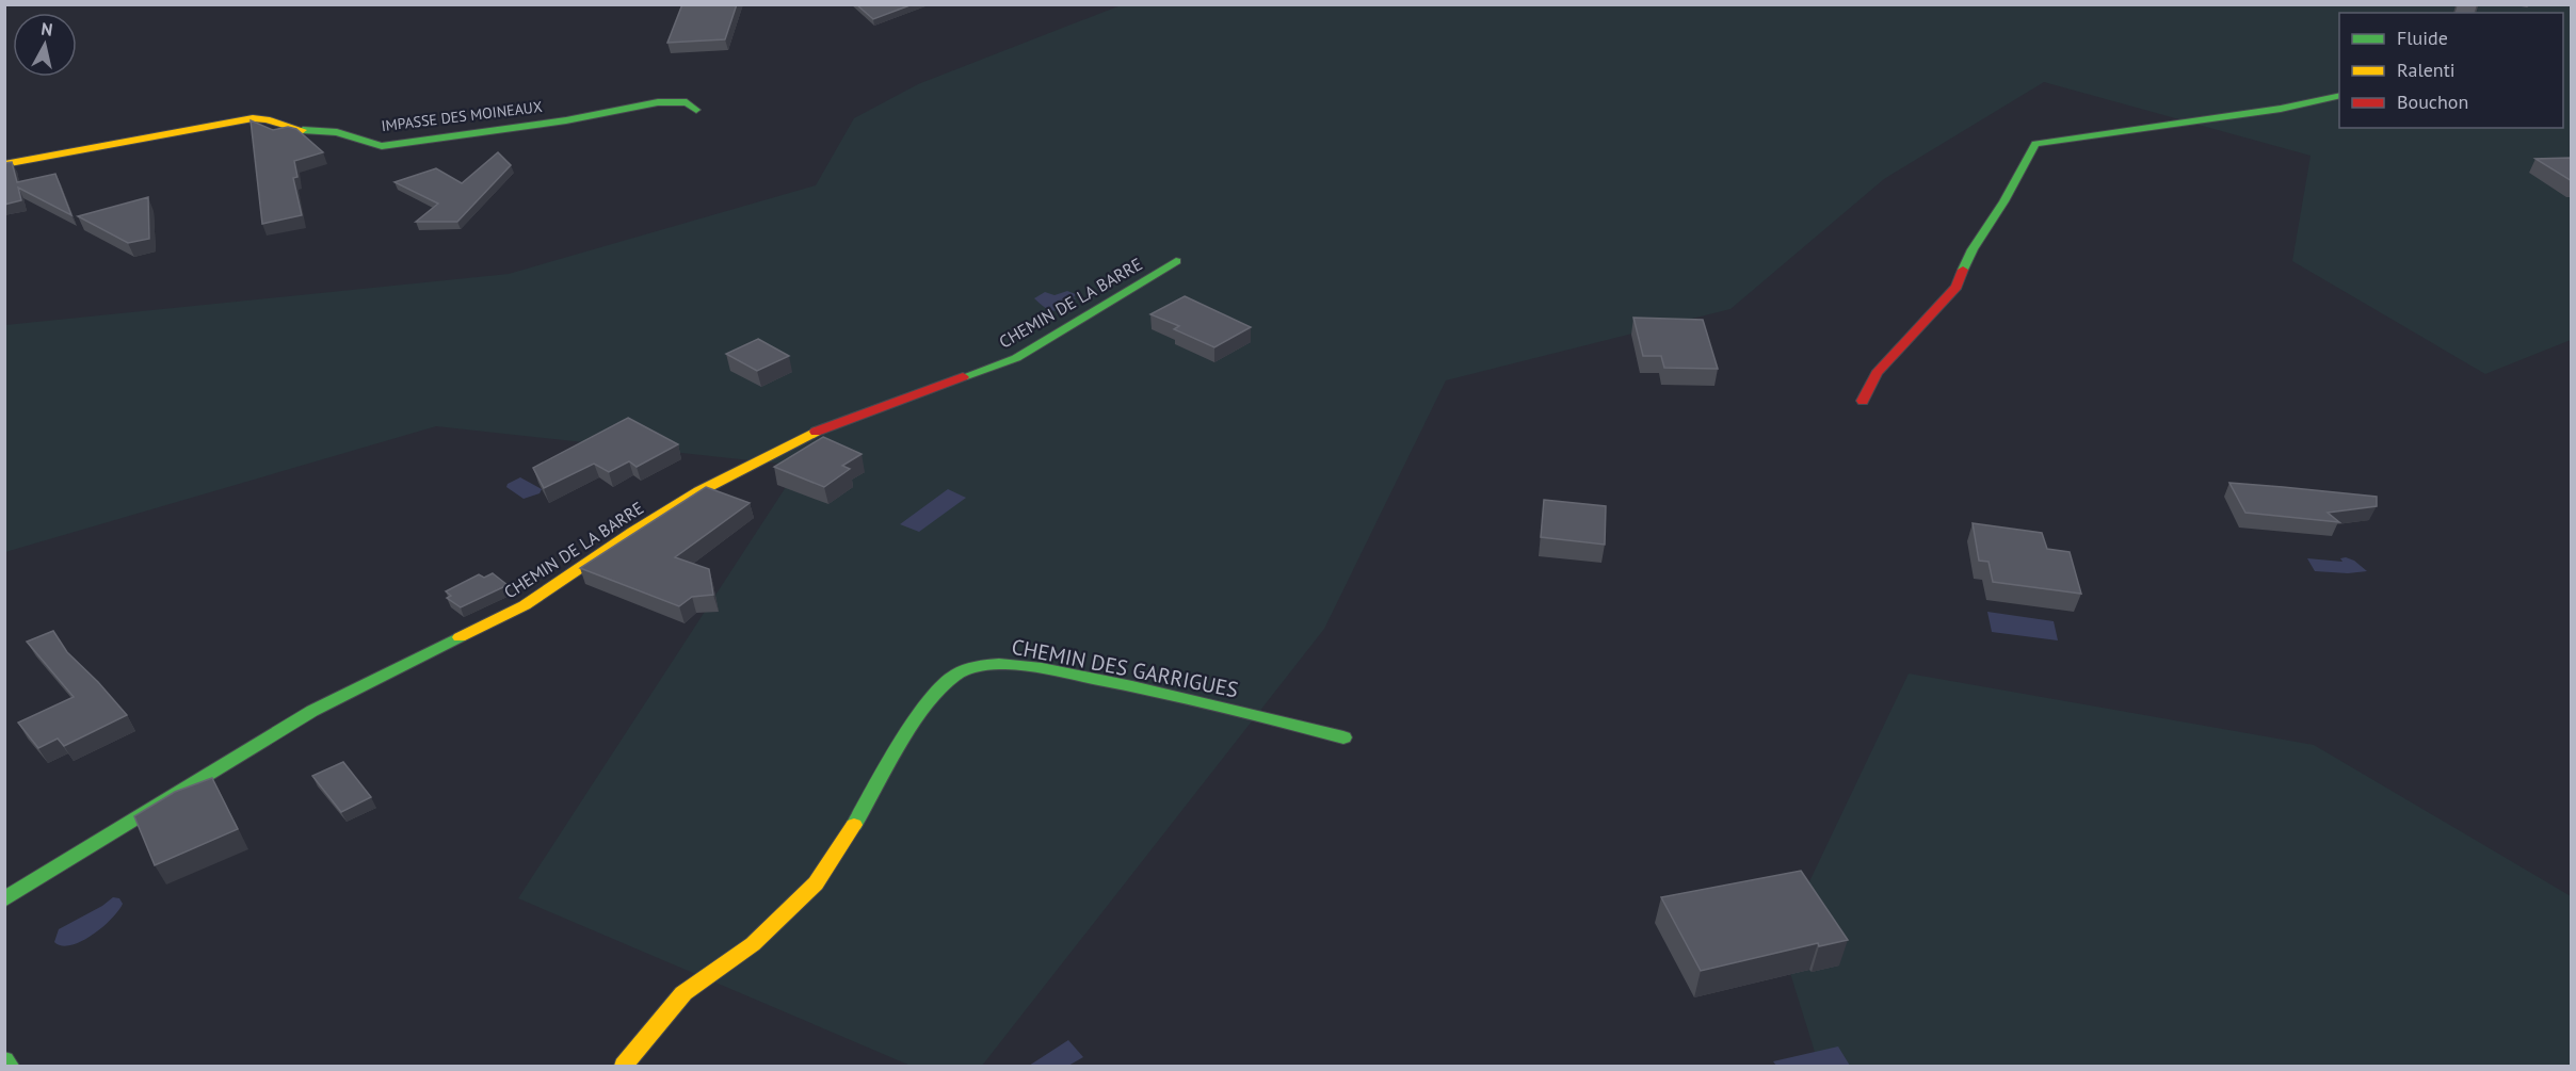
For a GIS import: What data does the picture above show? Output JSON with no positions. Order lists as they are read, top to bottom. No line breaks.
{"streets":{"street":["IMPASSE DES MOINEAUX","CHEMIN DE LA BARRE","CHEMIN DES GARRIGUES"]},"legend":["Fluide","Ralenti","Bouchon"],"north":"top"}
